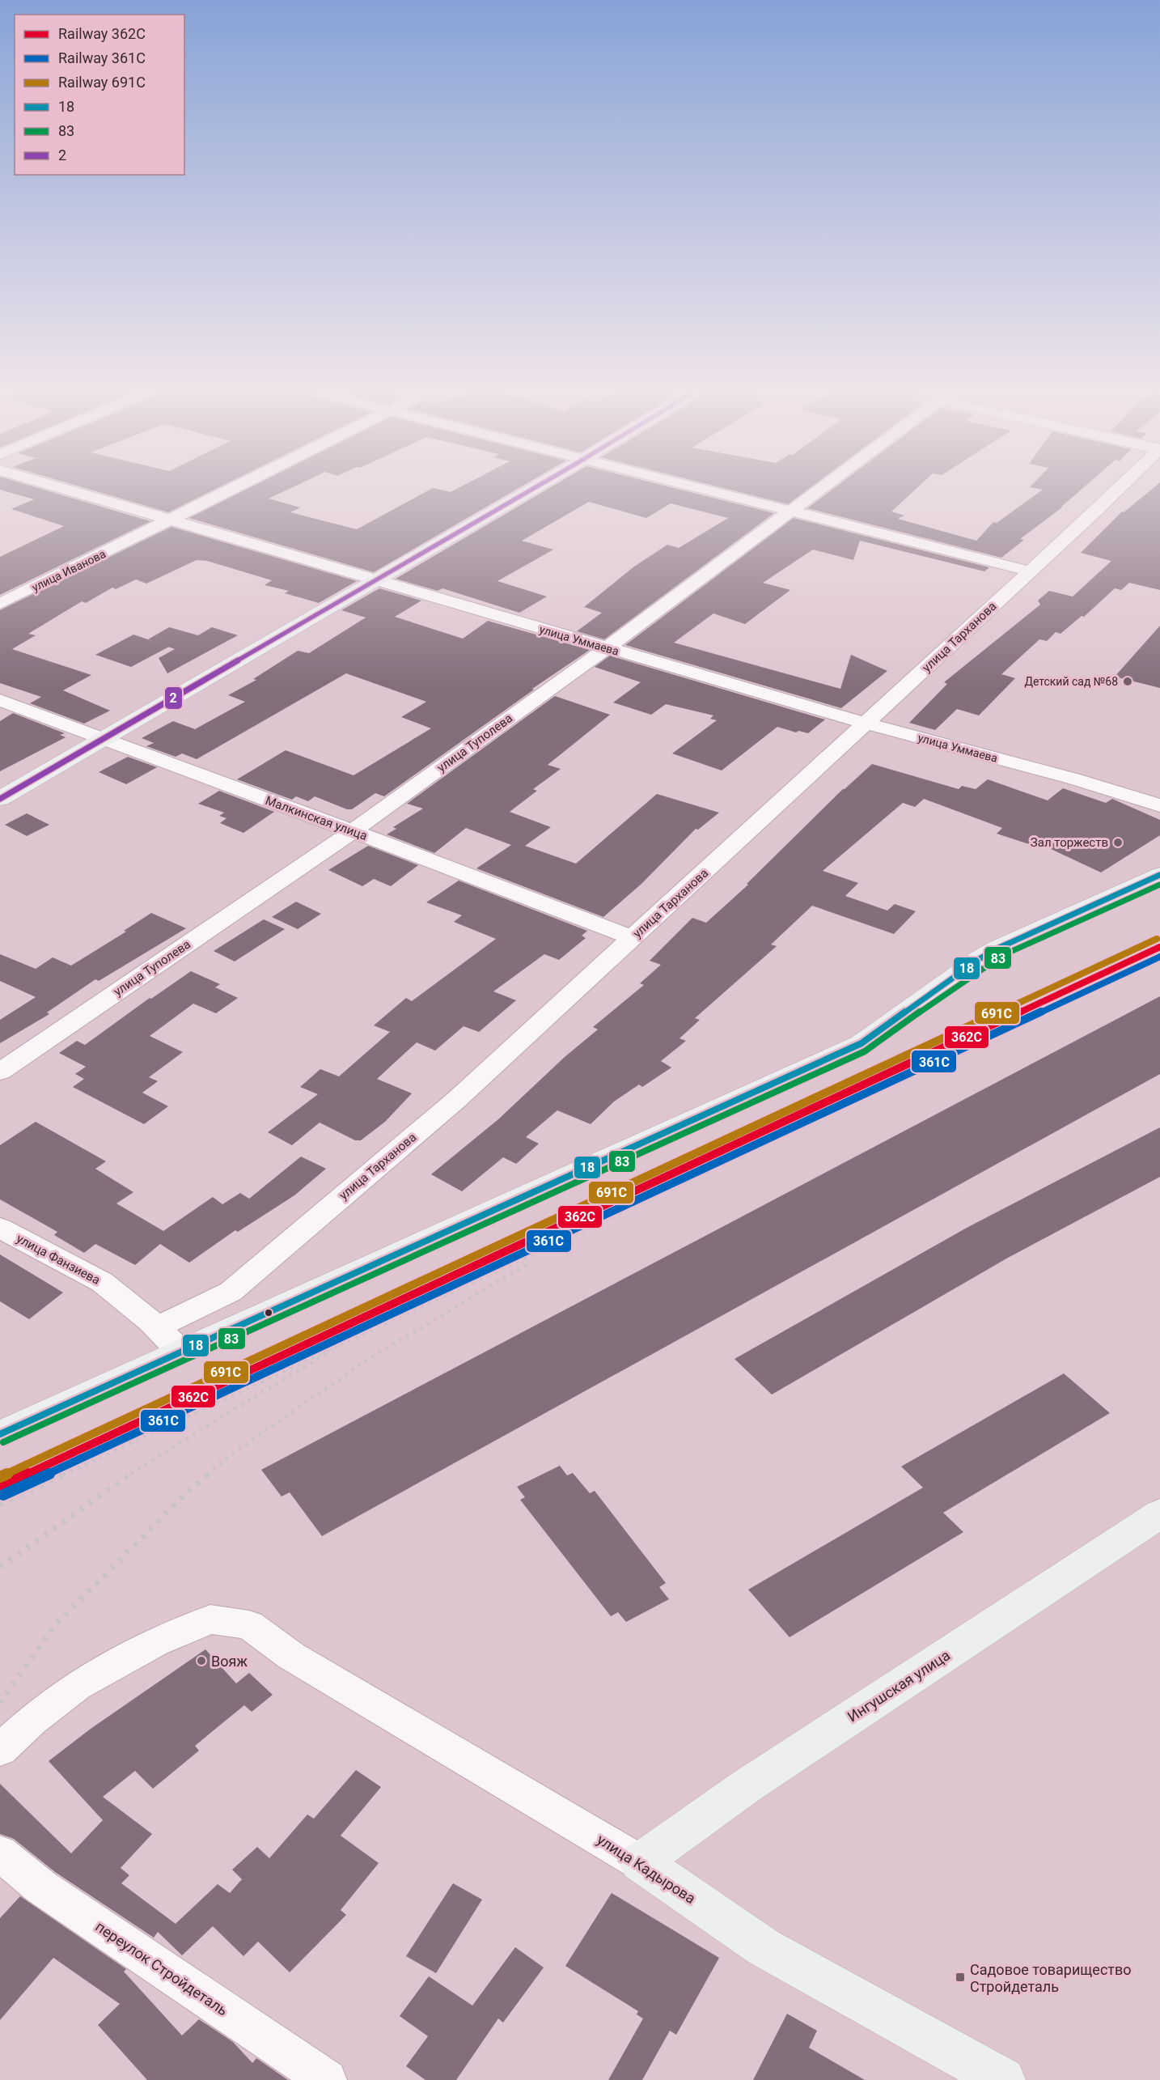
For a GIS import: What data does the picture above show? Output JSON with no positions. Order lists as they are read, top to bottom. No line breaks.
{"streets":{"street":["улица Иванова","улица Тарханова","улица Уммаева","улица Туполева","Малкинская улица","улица Фанзиева","Ингушская улица","улица Кадырова","переулок Стройдеталь"]},"crossings":[["улица Иванова","улица Уммаева"],["улица Тарханова","улица Уммаева"],["улица Тарханова","Малкинская улица"],["улица Тарханова","улица Фанзиева"],["улица Уммаева","улица Туполева"],["улица Туполева","Малкинская улица"],["Ингушская улица","улица Кадырова"]],"places":{"other":["Детский сад №68","Зал торжеств","Вояж"],"transit":["Садовое товарищество Стройдеталь"]},"lines":["transit line 2","transit line 18","transit line 83","rail line 691С","rail line 362С","rail line 361С"],"legend":["Railway 362С","Railway 361С","Railway 691С","18","83","2"]}
